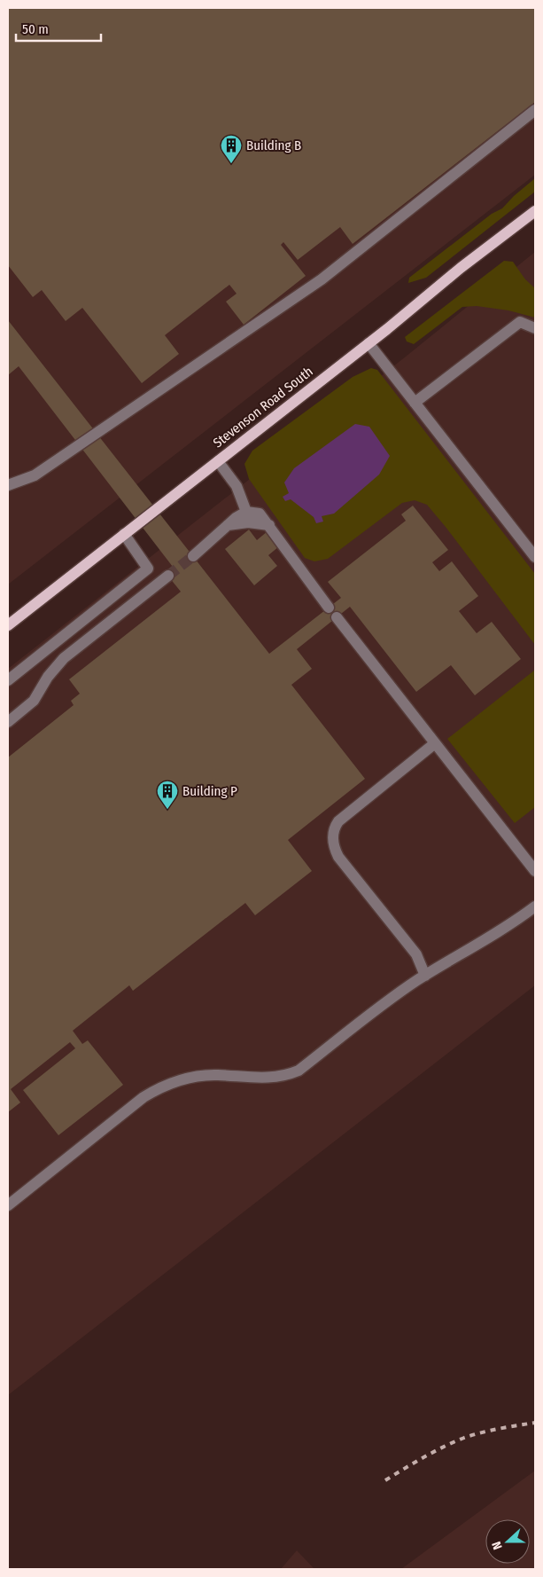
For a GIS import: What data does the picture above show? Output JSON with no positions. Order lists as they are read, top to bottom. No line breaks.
{"streets":{"main road":["Stevenson Road South"]},"places":{"building":["Building B","Building P"]},"scale_bar":"50 m","north":"left"}
